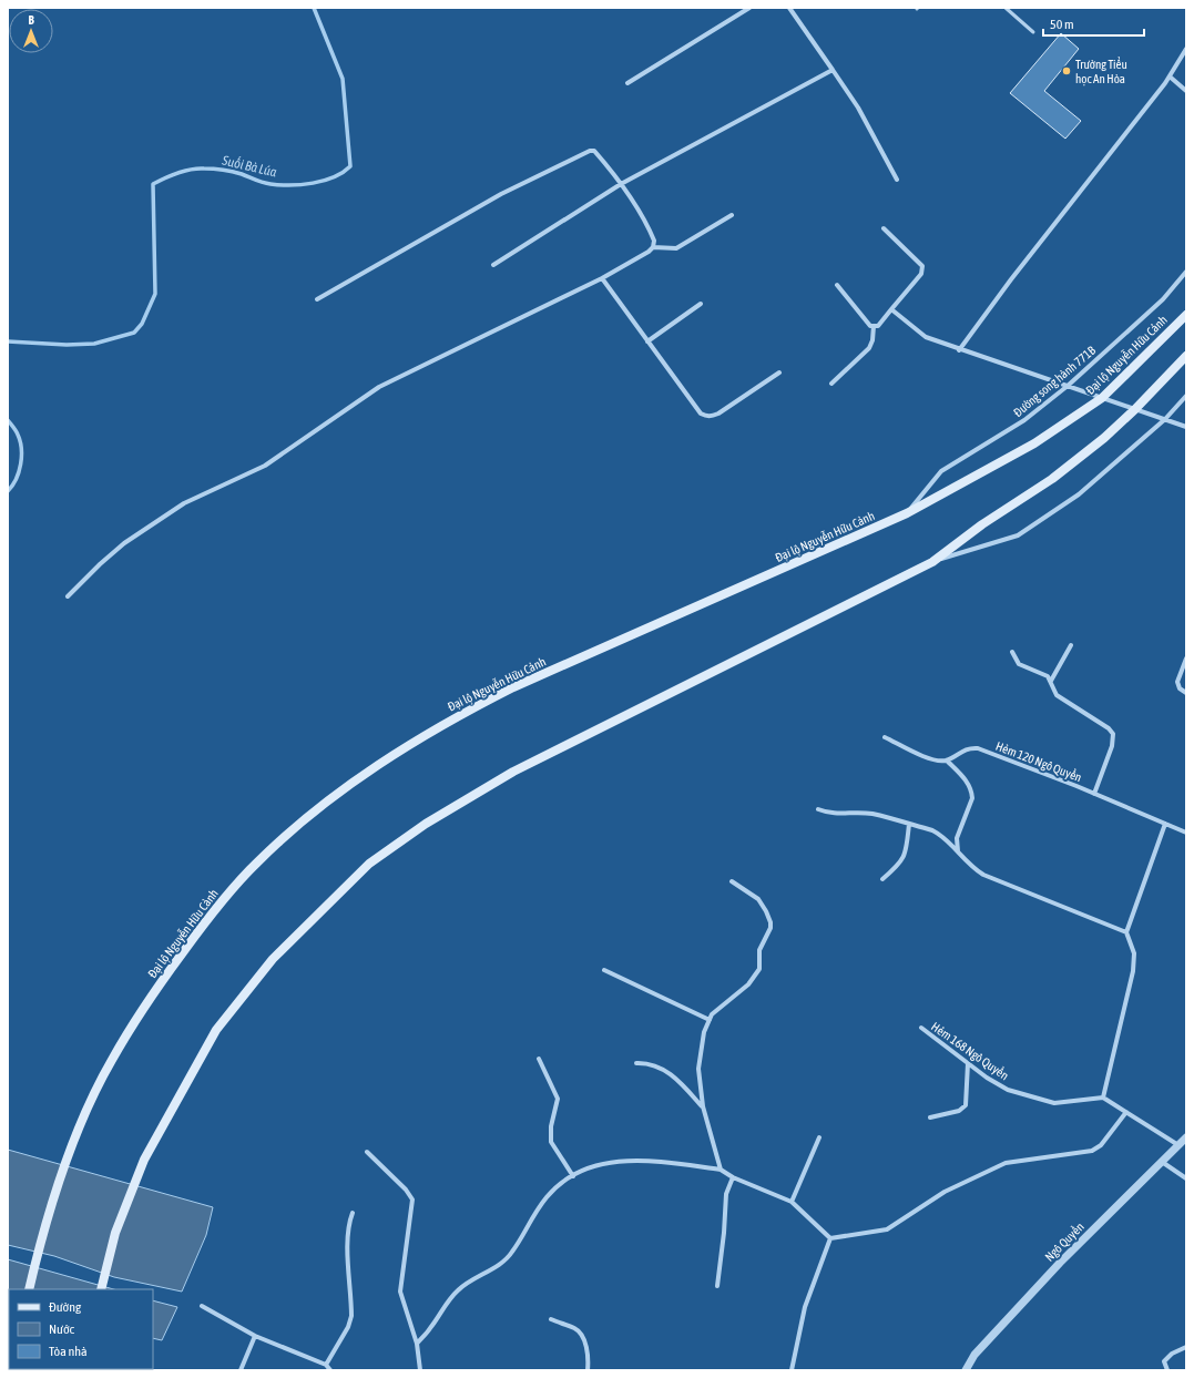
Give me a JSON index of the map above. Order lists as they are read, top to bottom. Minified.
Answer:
{"streets":{"main road":["Đại lộ Nguyễn Hữu Cảnh"],"street":["Đường song hành 771B","Hẻm 120 Ngô Quyền","Hẻm 168 Ngô Quyền","Ngô Quyền"]},"crossings":[["Đại lộ Nguyễn Hữu Cảnh","Đường song hành 771B"]],"water":["Suối Bà Lúa"],"places":["Trường Tiểu học An Hòa"],"legend":["Đường","Nước","Tòa nhà"],"scale_bar":"50 m","north":"top"}
